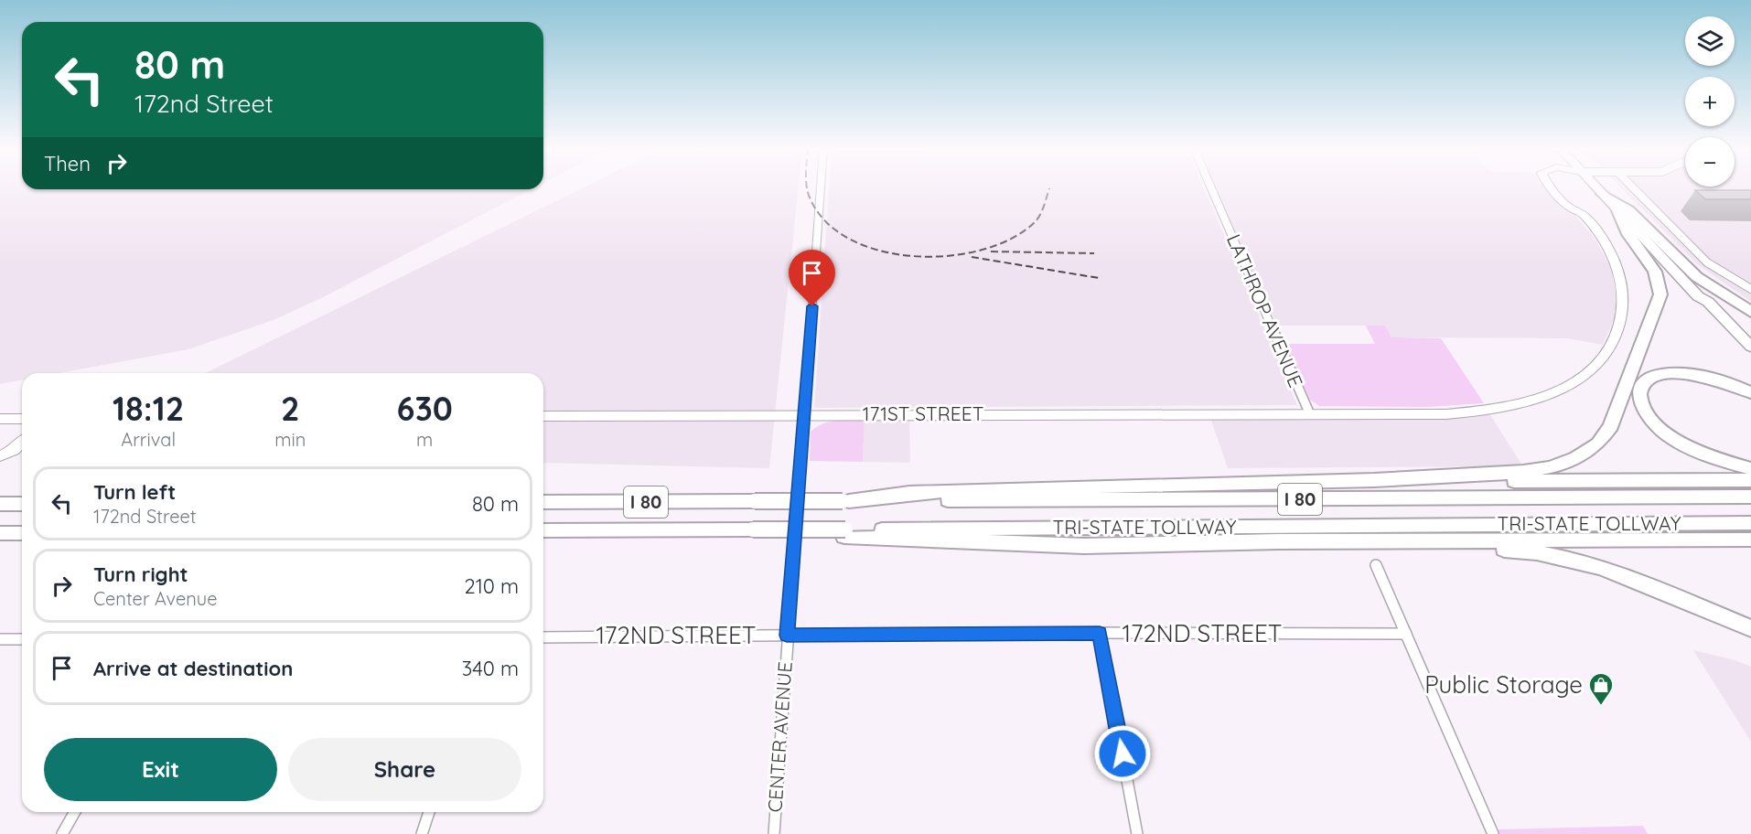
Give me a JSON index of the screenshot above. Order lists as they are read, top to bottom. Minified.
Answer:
{"streets":{"highway":["I 80","TRI-STATE TOLLWAY"],"street":["LATHROP AVENUE","171ST STREET","172ND STREET","CENTER AVENUE"]},"crossings":[["LATHROP AVENUE","171ST STREET"],["171ST STREET","CENTER AVENUE"],["I 80","TRI-STATE TOLLWAY"],["172ND STREET","CENTER AVENUE"]],"places":{"shop":["Public Storage"]},"page":{"map_buttons":["+","−"],"turn":["80 m","172nd Street"],"then":"Then","eta":["18:12","Arrival","2","min","630","m"],"list":[{"name":"Turn left","note":"172nd Street","value":"80 m"},{"name":"Turn right","note":"Center Avenue","value":"210 m"},{"name":"Arrive at destination","value":"340 m"}],"buttons":["Exit","Share"]}}
